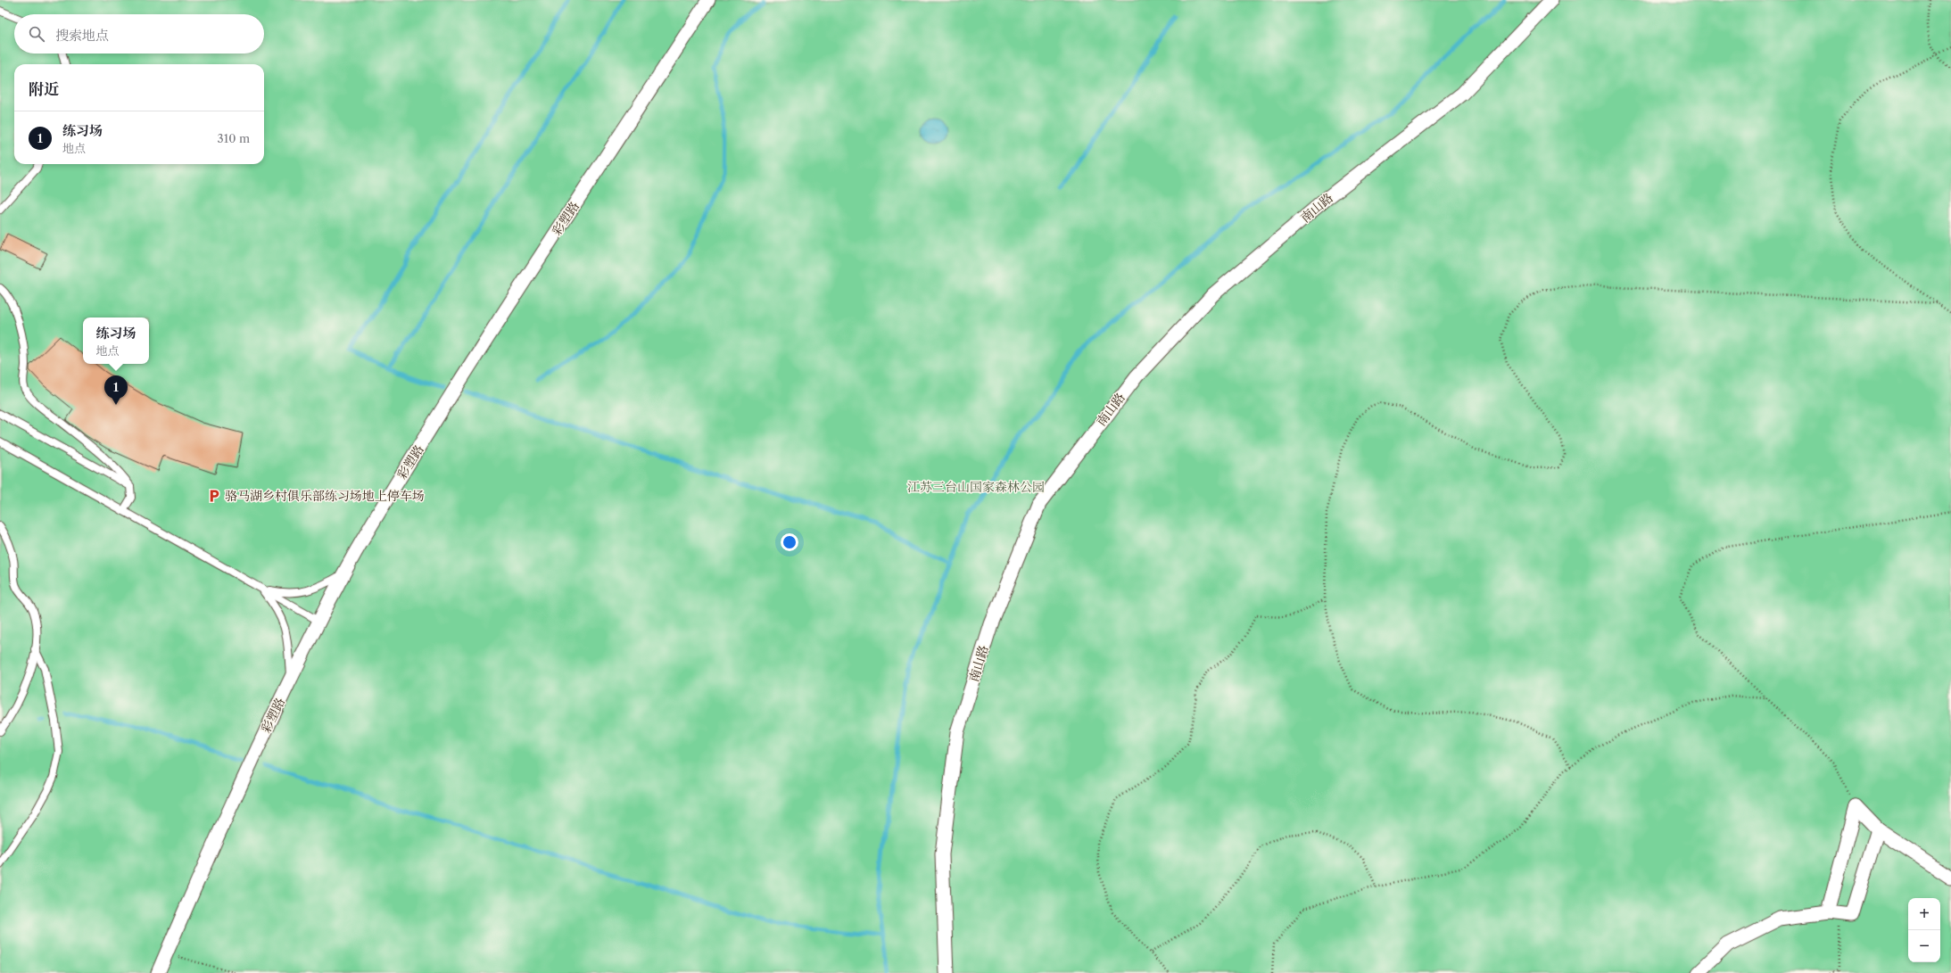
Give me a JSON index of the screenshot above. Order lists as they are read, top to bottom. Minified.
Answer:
{"streets":{"street":["南山路","彩塑路"]},"parks":["江苏三台山国家森林公园"],"places":{"parking":["骆马湖乡村俱乐部练习场地上停车场"]},"page":{"search":"搜索地点","heading":"附近","list":[{"mark":"1","name":"练习场","note":"地点","value":"310 m"}],"popup":["练习场","地点"],"pins":"1","map_buttons":["+","−"]}}
